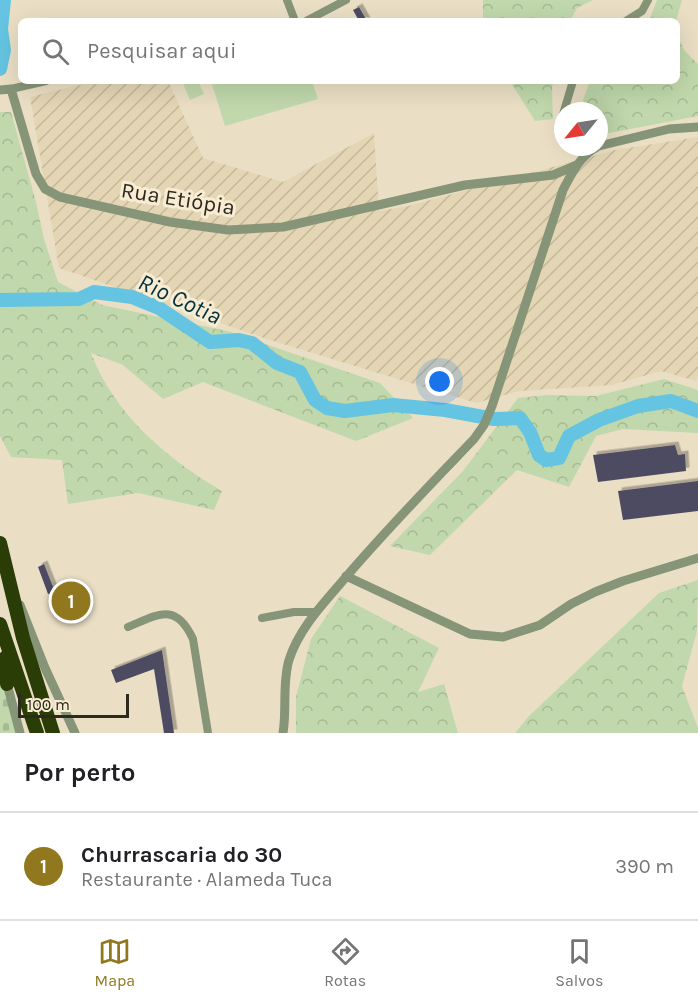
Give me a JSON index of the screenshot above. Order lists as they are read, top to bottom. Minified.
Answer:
{"streets":{"street":["Rua Etiópia"]},"water":["Rio Cotia"],"scale_bar":"100 m","north":"bottom left","page":{"search":"Pesquisar aqui","pins":"1","scale":"100 m","heading":"Por perto","list":[{"mark":"1","name":"Churrascaria do 30","note":"Restaurante · Alameda Tuca","value":"390 m"}],"nav":["Mapa","Rotas","Salvos"]}}
